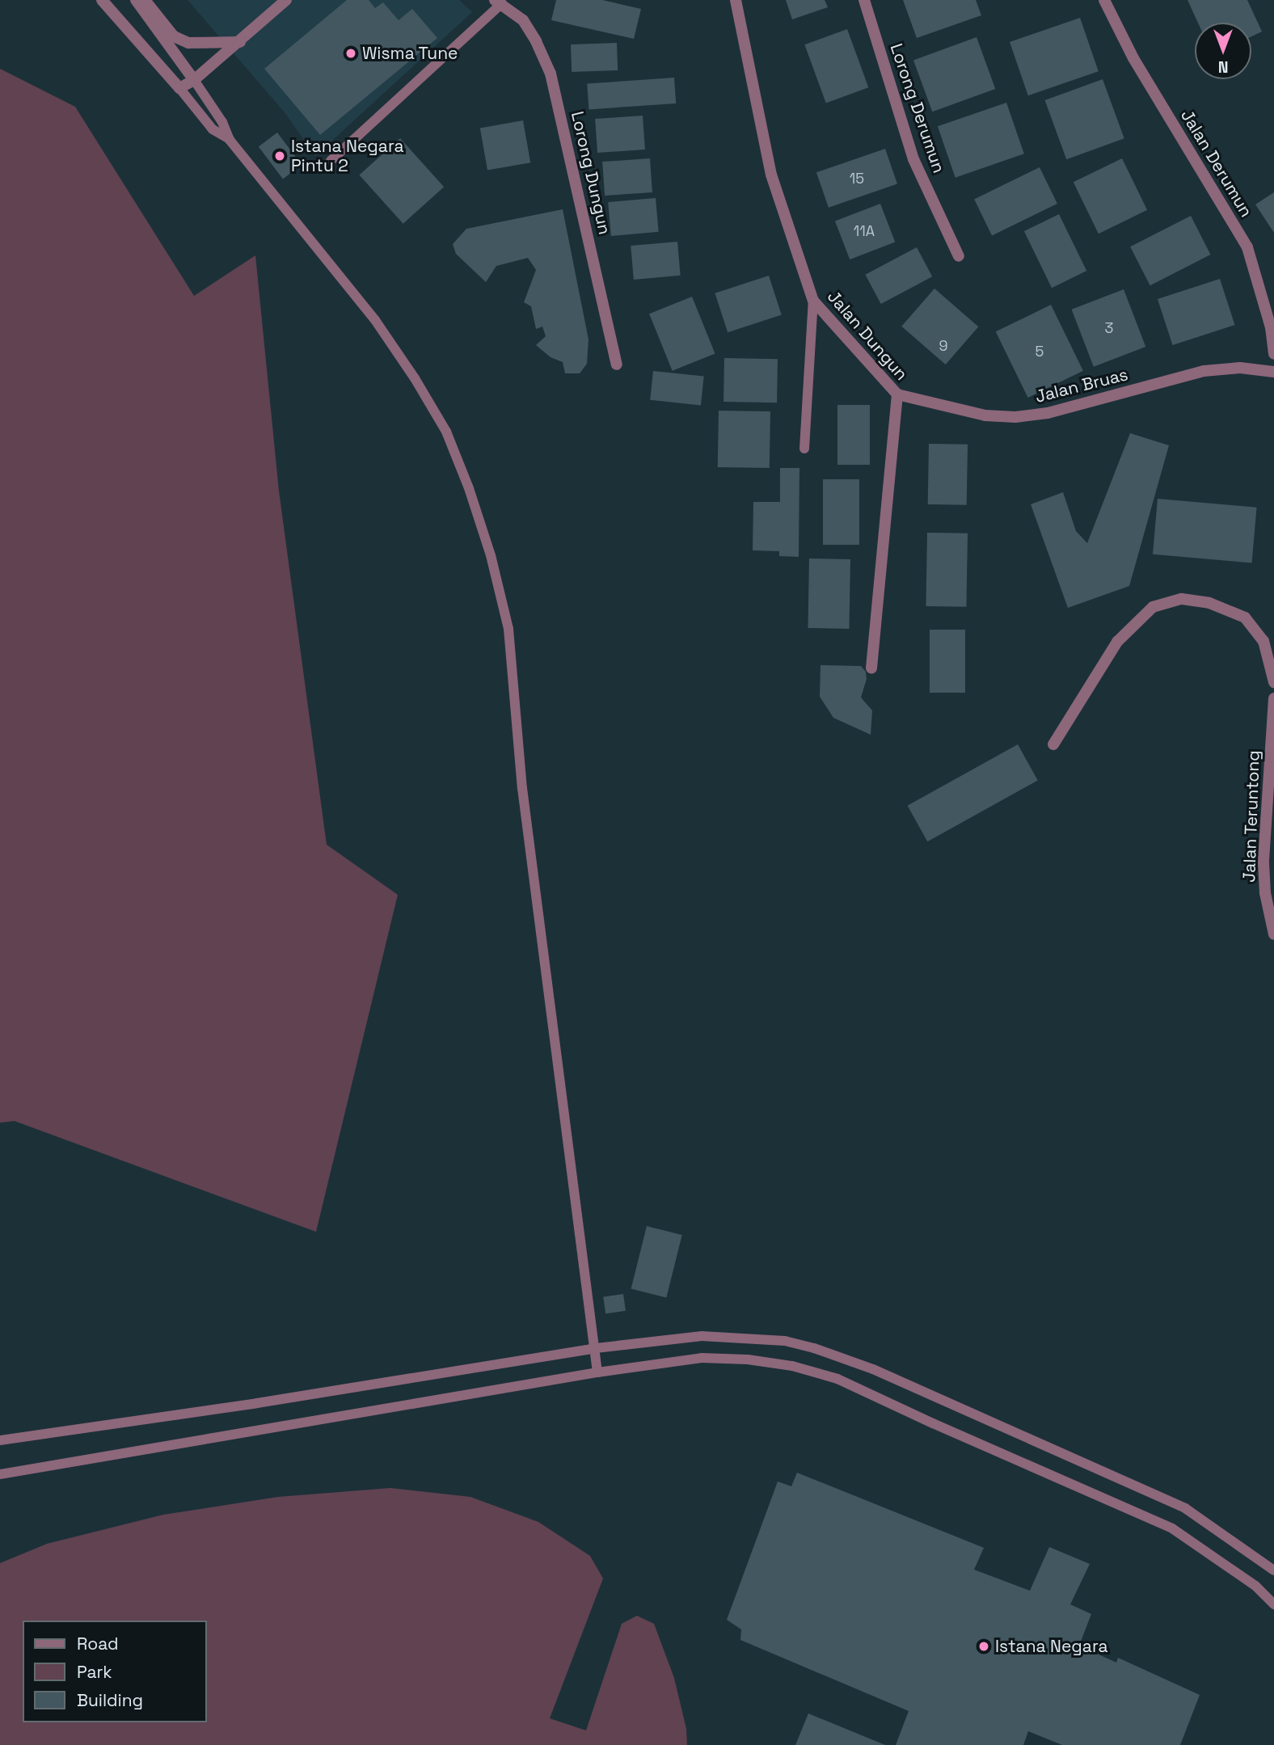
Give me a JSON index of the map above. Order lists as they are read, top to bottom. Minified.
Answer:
{"streets":{"street":["Lorong Derumun","Jalan Derumun","Lorong Dungun","Jalan Dungun","Jalan Bruas","Jalan Teruntong"]},"crossings":[["Jalan Dungun","Jalan Bruas"]],"places":["Wisma Tune","Istana Negara Pintu 2","Istana Negara"],"house_numbers":["15","11A","3","9","5"],"legend":["Road","Park","Building"],"north":"bottom"}
